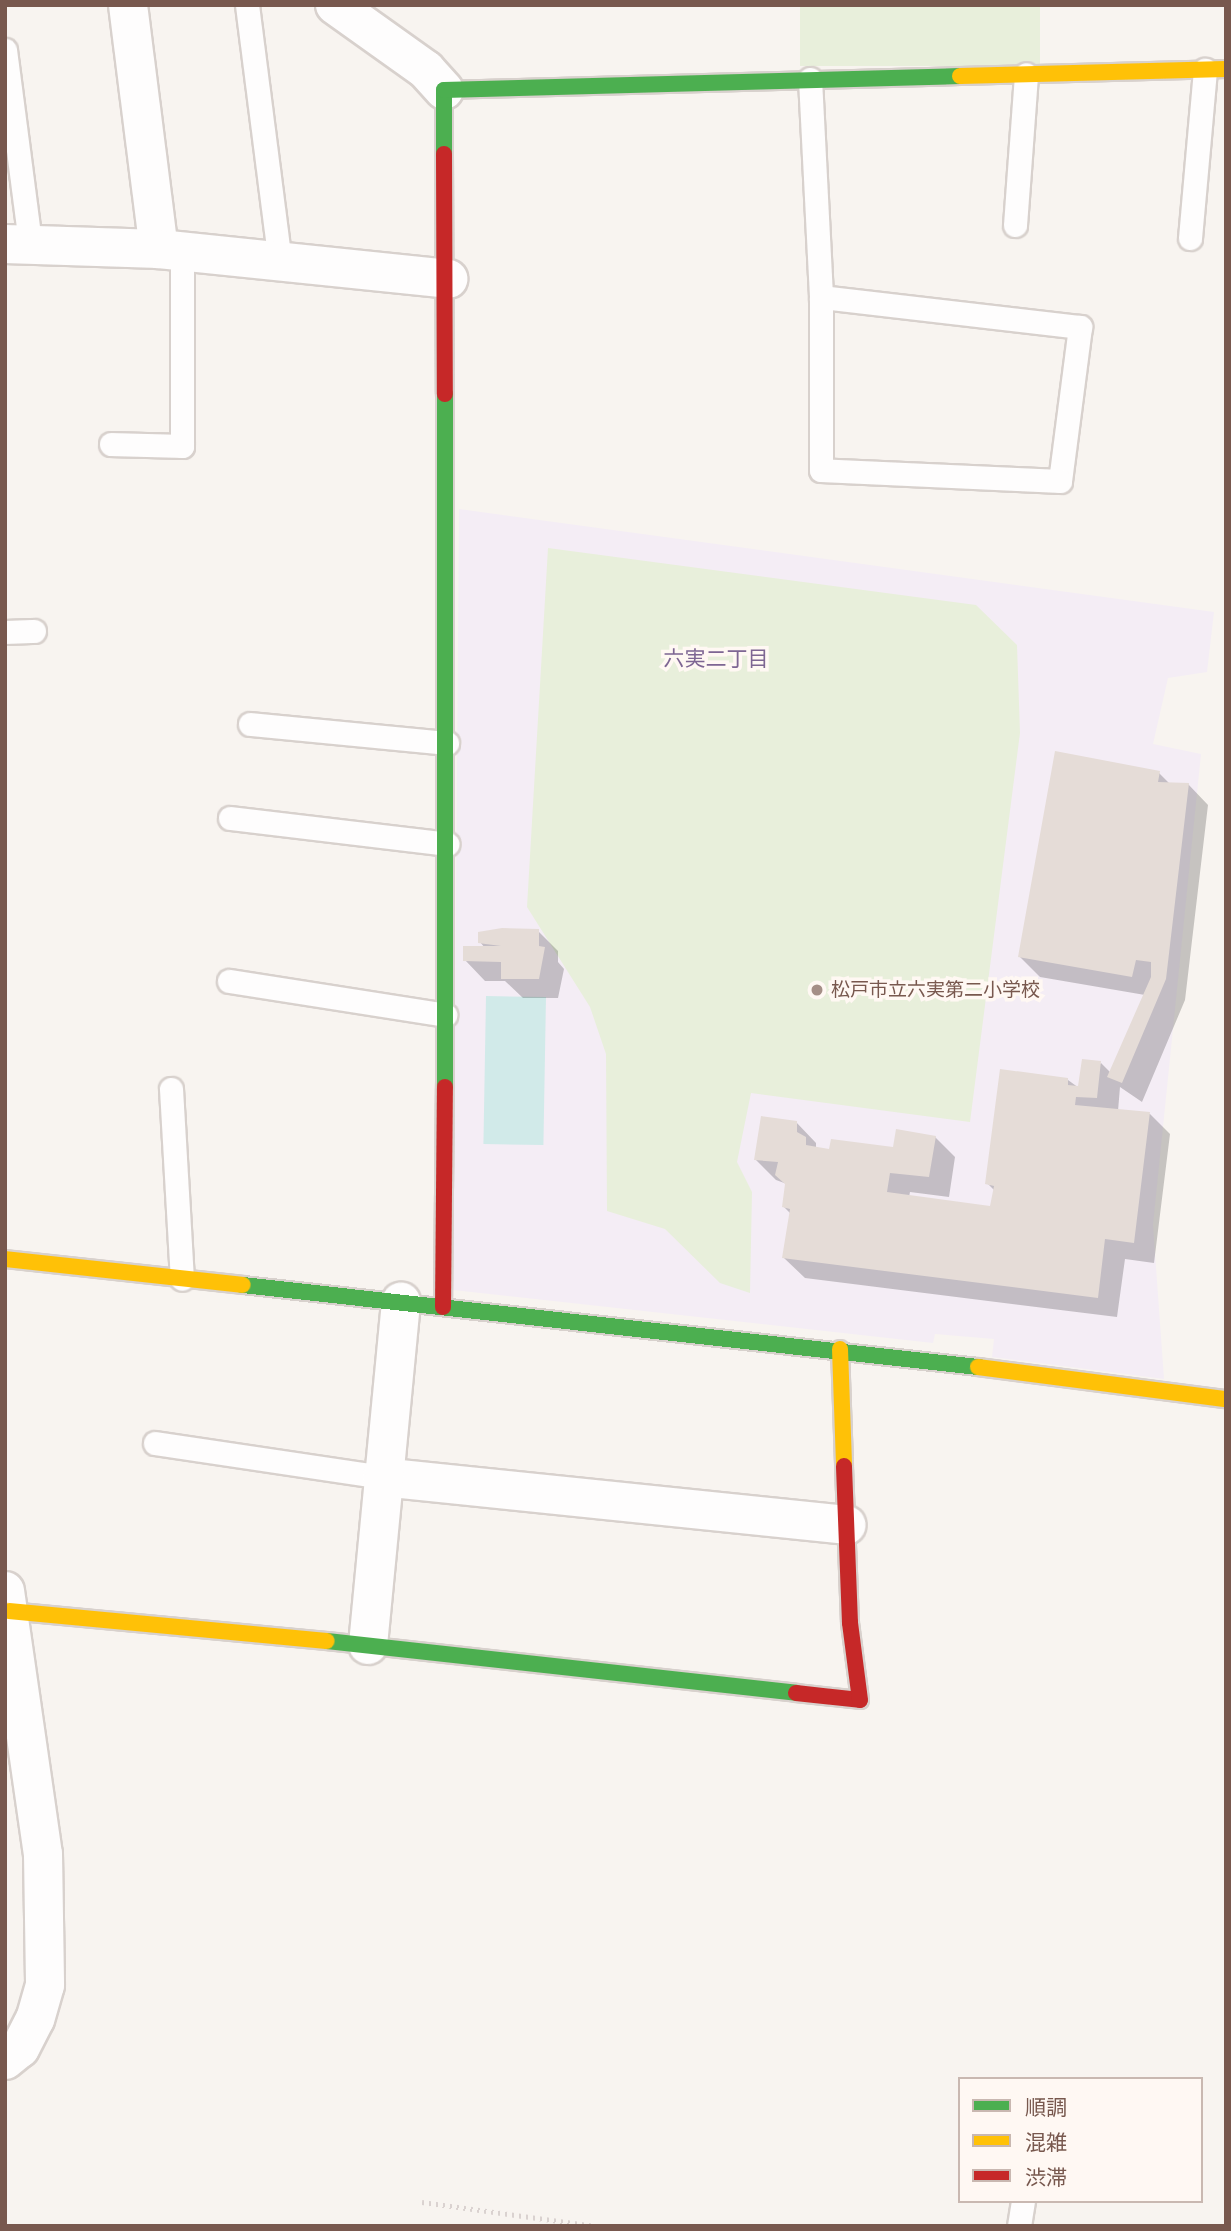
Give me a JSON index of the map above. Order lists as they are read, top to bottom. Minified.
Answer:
{"districts":["六実二丁目"],"places":["松戸市立六実第二小学校"],"legend":["順調","混雑","渋滞"]}
